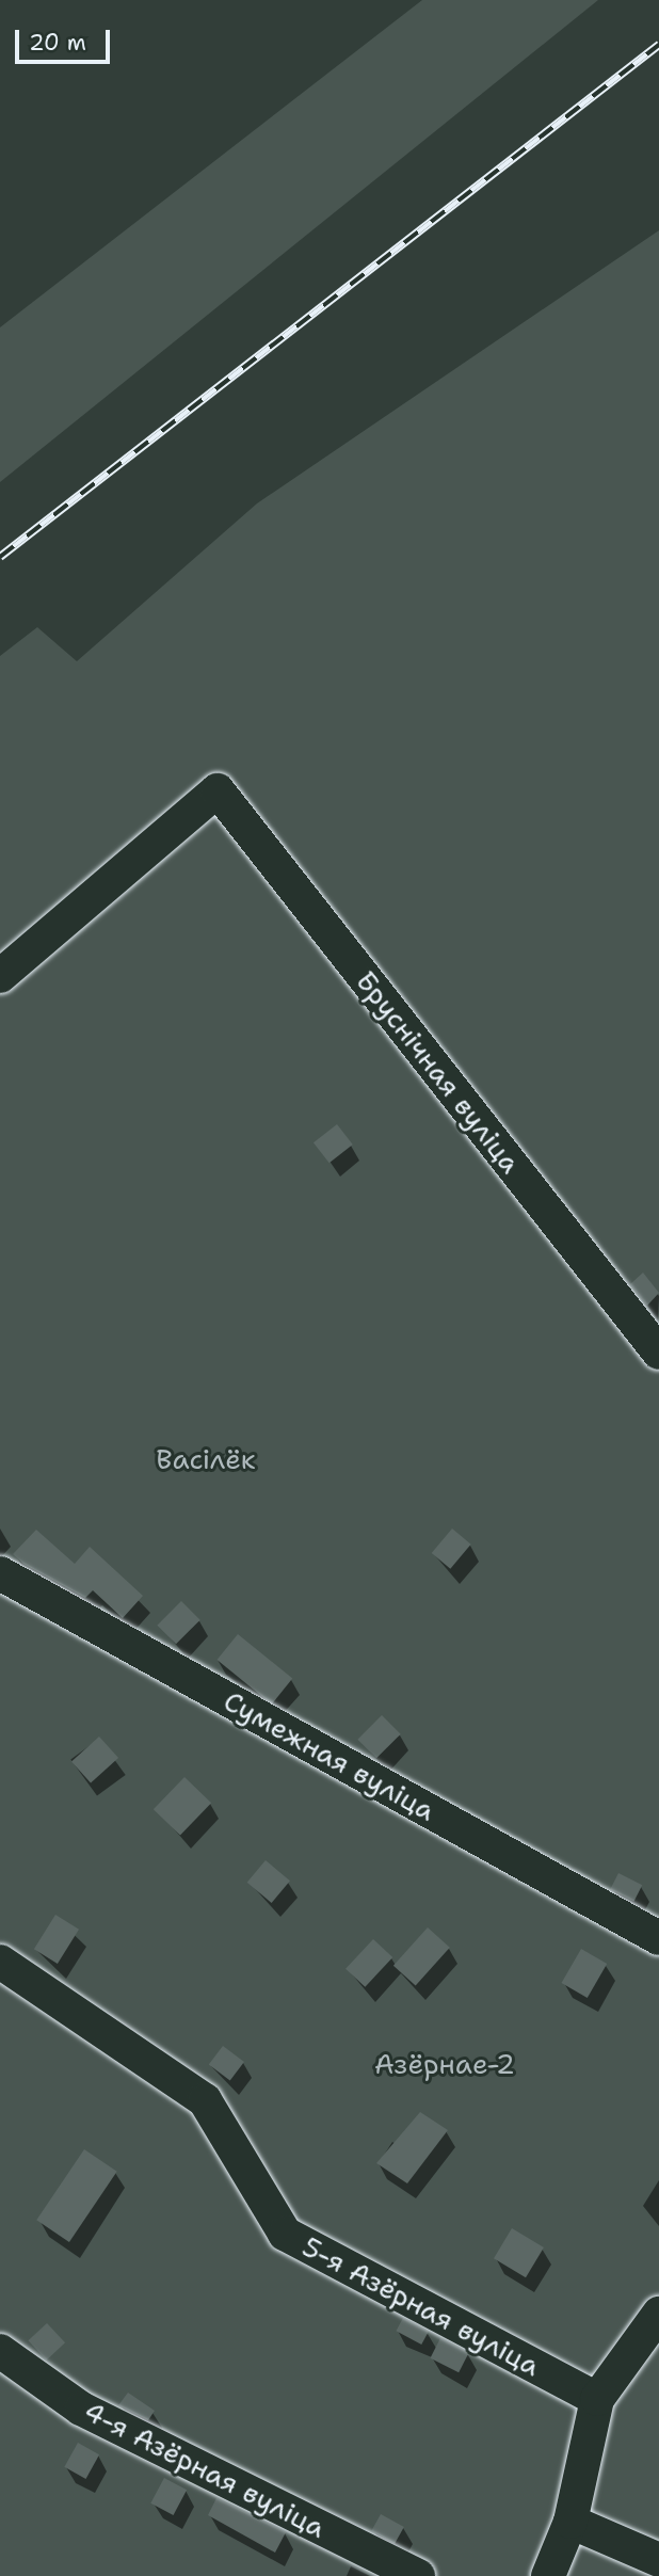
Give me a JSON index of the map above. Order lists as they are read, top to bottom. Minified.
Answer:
{"streets":{"street":["Бруснічная вуліца","Сумежная вуліца","5-я Азёрная вуліца","4-я Азёрная вуліца"]},"parks":["Васілёк","Азёрнае-2"],"scale_bar":"20 m"}
